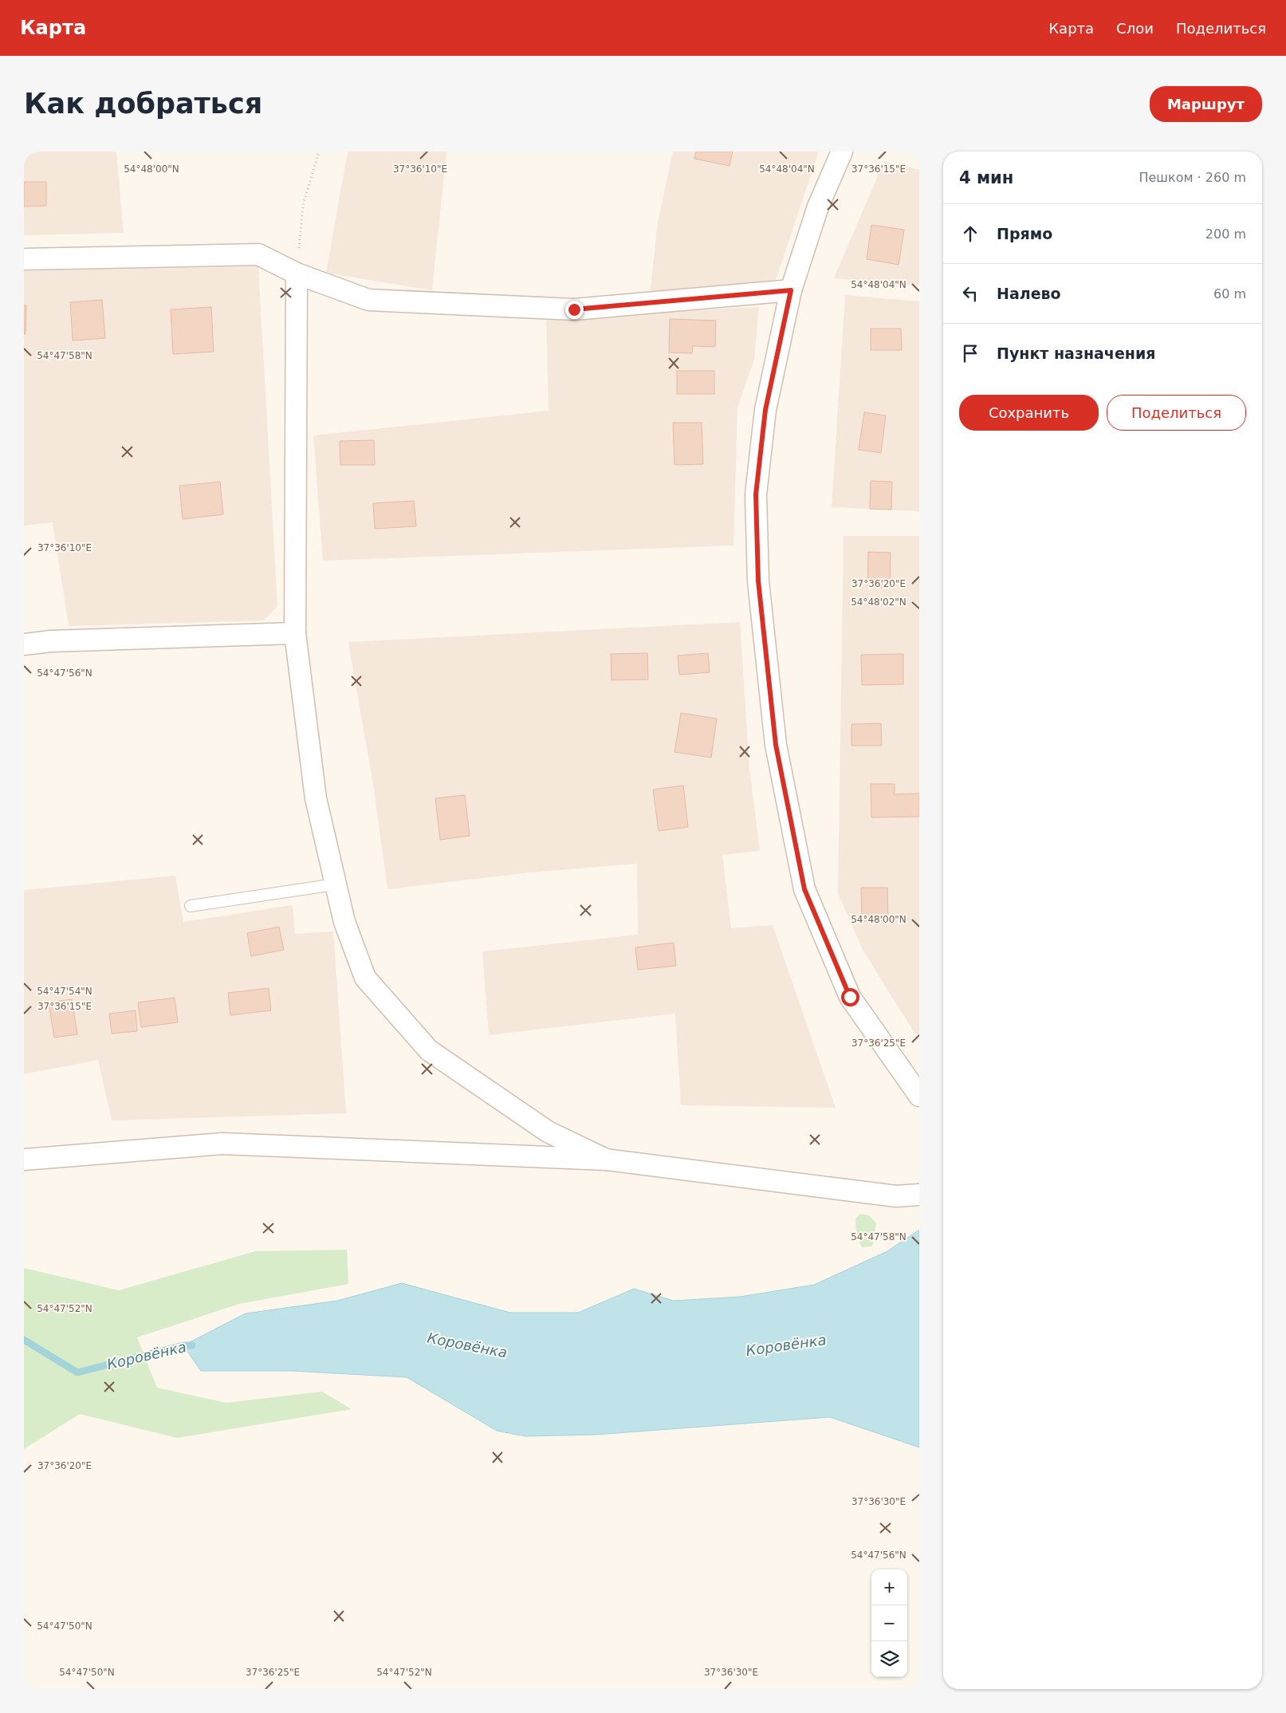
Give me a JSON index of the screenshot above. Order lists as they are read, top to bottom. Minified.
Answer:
{"water":["Коровёнка"],"page":{"header":"Карта","nav":["Карта","Слои","Поделиться"],"buttons":["Маршрут",["Сохранить","Поделиться"]],"title":"Как добраться","heading":["4 мин","Пешком · 260 m"],"list":[["Прямо","200 m"],["Налево","60 m"],"Пункт назначения"],"map_buttons":["+","−"]},"coordinates":["54°48'00\"N","37°36'10\"E","54°48'04\"N","37°36'15\"E","54°47'58\"N","37°36'20\"E","54°48'02\"N","54°47'56\"N","54°47'54\"N","37°36'25\"E","54°47'52\"N","37°36'30\"E","54°47'50\"N"]}
